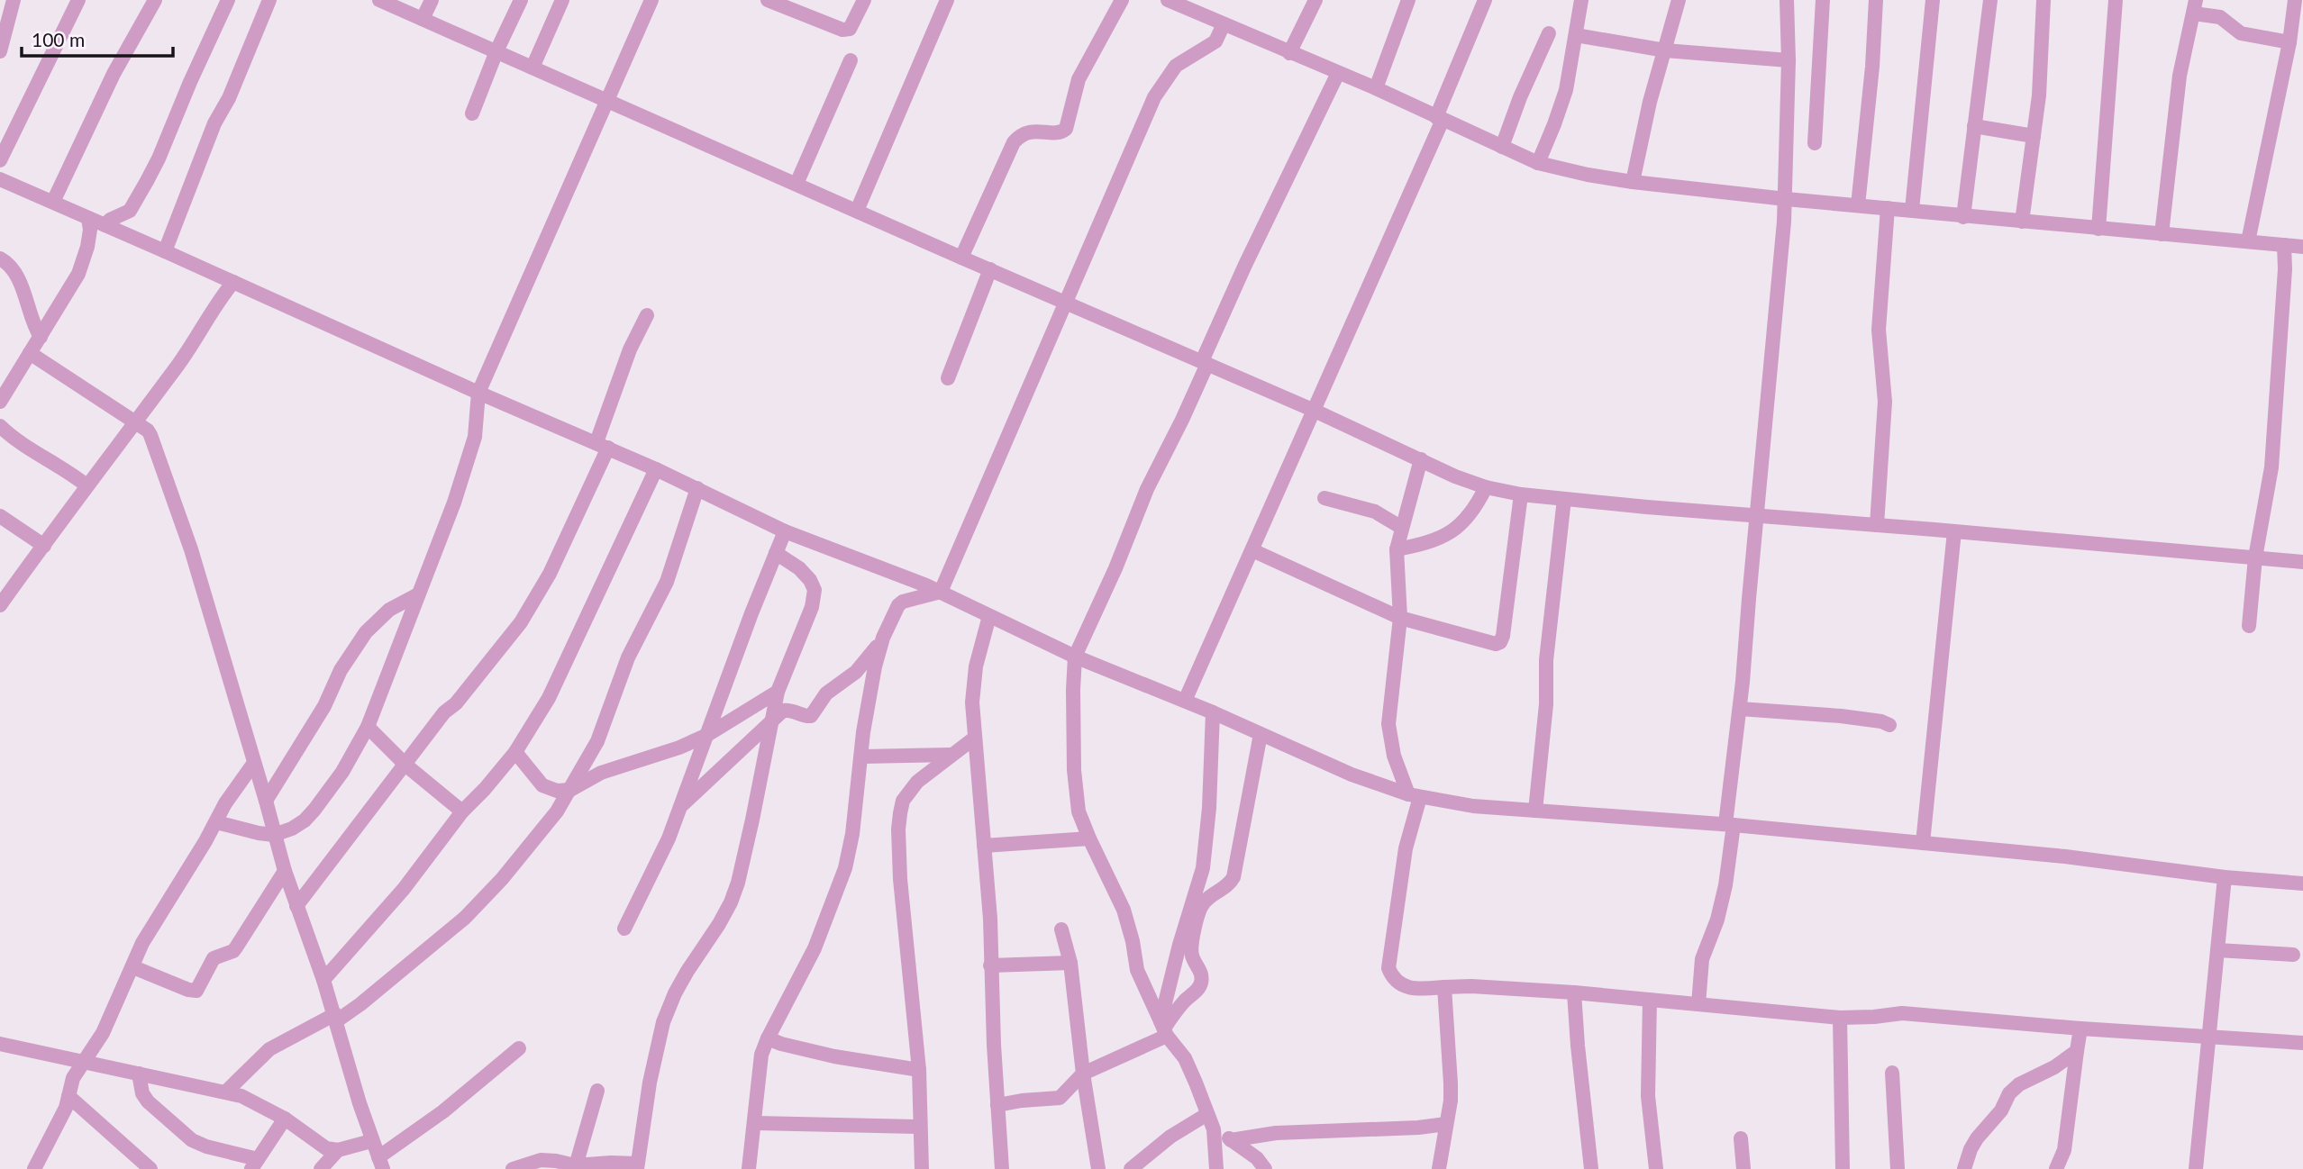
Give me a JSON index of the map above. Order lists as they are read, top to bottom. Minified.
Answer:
{"scale_bar":"100 m"}
